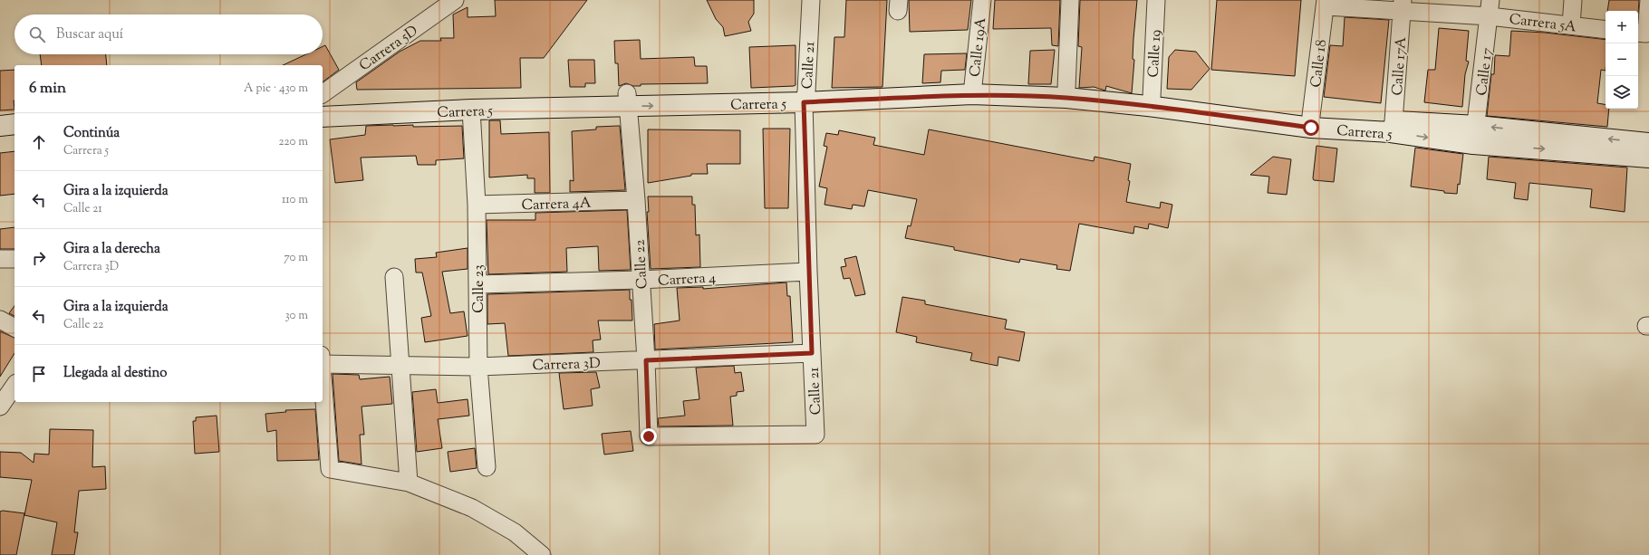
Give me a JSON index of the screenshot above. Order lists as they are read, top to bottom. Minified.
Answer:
{"streets":{"street":["Carrera 5A","Carrera 5D","Calle 19A","Calle 19","Calle 18","Calle 21","Calle 17A","Calle 17","Carrera 5","Carrera 4A","Calle 22","Carrera 4","Calle 23","Carrera 3D"]},"crossings":[["Carrera 5A","Calle 18"],["Carrera 5A","Calle 17A"],["Carrera 5A","Calle 17"],["Calle 19A","Carrera 5"],["Calle 19","Carrera 5"],["Calle 18","Carrera 5"],["Calle 21","Carrera 5"],["Calle 21","Calle 22"],["Calle 21","Carrera 4"],["Calle 21","Carrera 3D"],["Calle 17A","Carrera 5"],["Calle 17","Carrera 5"],["Carrera 5","Calle 22"],["Carrera 5","Calle 23"],["Carrera 4A","Calle 22"],["Carrera 4A","Calle 23"],["Calle 22","Carrera 4"],["Calle 22","Carrera 3D"],["Carrera 4","Calle 23"],["Calle 23","Carrera 3D"]],"page":{"map_buttons":["+","−"],"search":"Buscar aquí","heading":["6 min","A pie · 430 m"],"list":[["Continúa","Carrera 5","220 m"],["Gira a la izquierda","Calle 21","110 m"],["Gira a la derecha","Carrera 3D","70 m"],["Gira a la izquierda","Calle 22","30 m"],"Llegada al destino"]}}
